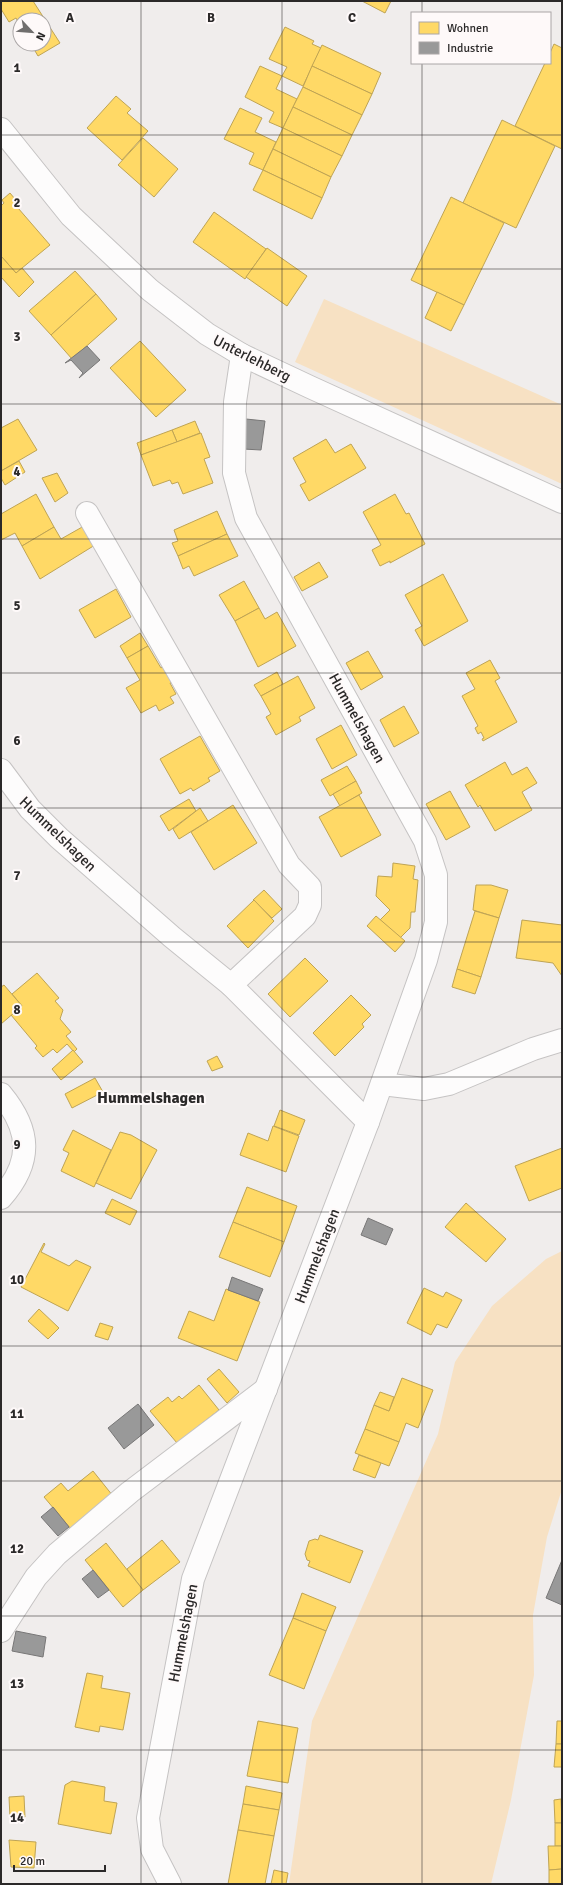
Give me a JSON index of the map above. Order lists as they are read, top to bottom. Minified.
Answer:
{"streets":{"street":["Unterlehberg","Hummelshagen"]},"crossings":[["Unterlehberg","Hummelshagen"]],"districts":["Hummelshagen"],"legend":["Wohnen","Industrie"],"scale_bar":"20 m","north":"bottom right","grid":{"columns":["A","B","C"],"rows":["1","2","3","4","5","6","7","8","9","10","11","12","13","14"]}}
